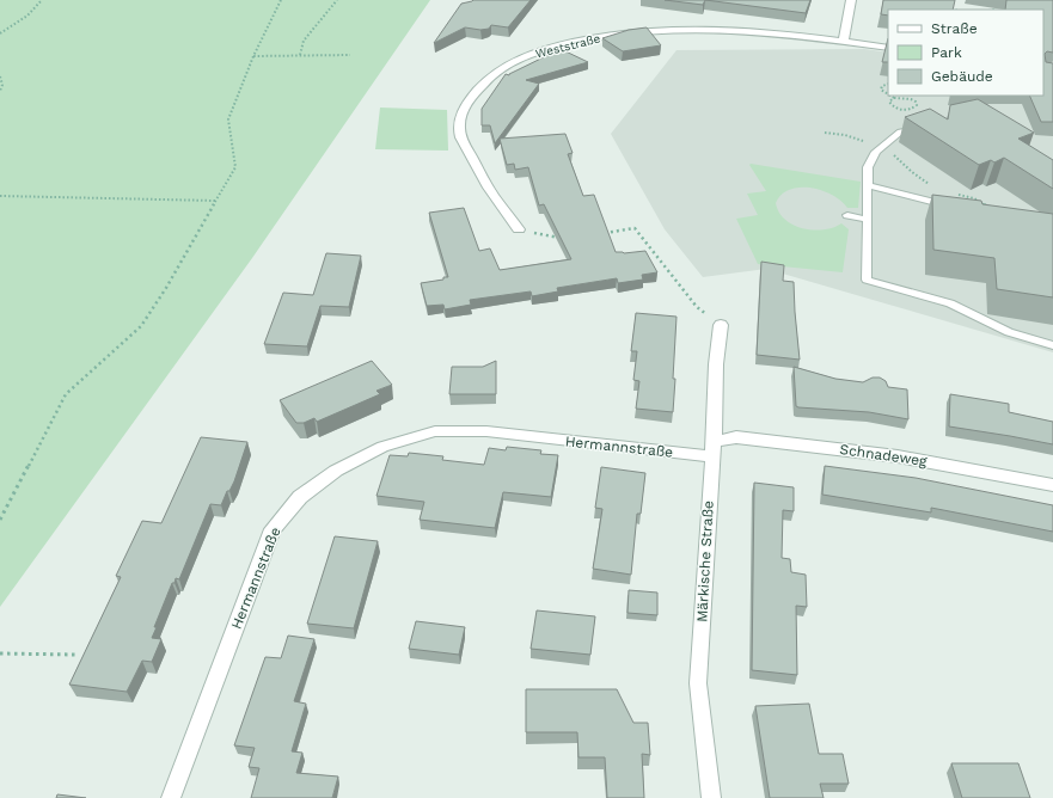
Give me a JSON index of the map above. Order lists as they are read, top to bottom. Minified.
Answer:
{"streets":{"street":["Weststraße","Hermannstraße","Schnadeweg","Märkische Straße"]},"crossings":[["Hermannstraße","Schnadeweg"],["Hermannstraße","Märkische Straße"],["Schnadeweg","Märkische Straße"]],"legend":["Straße","Park","Gebäude"]}
